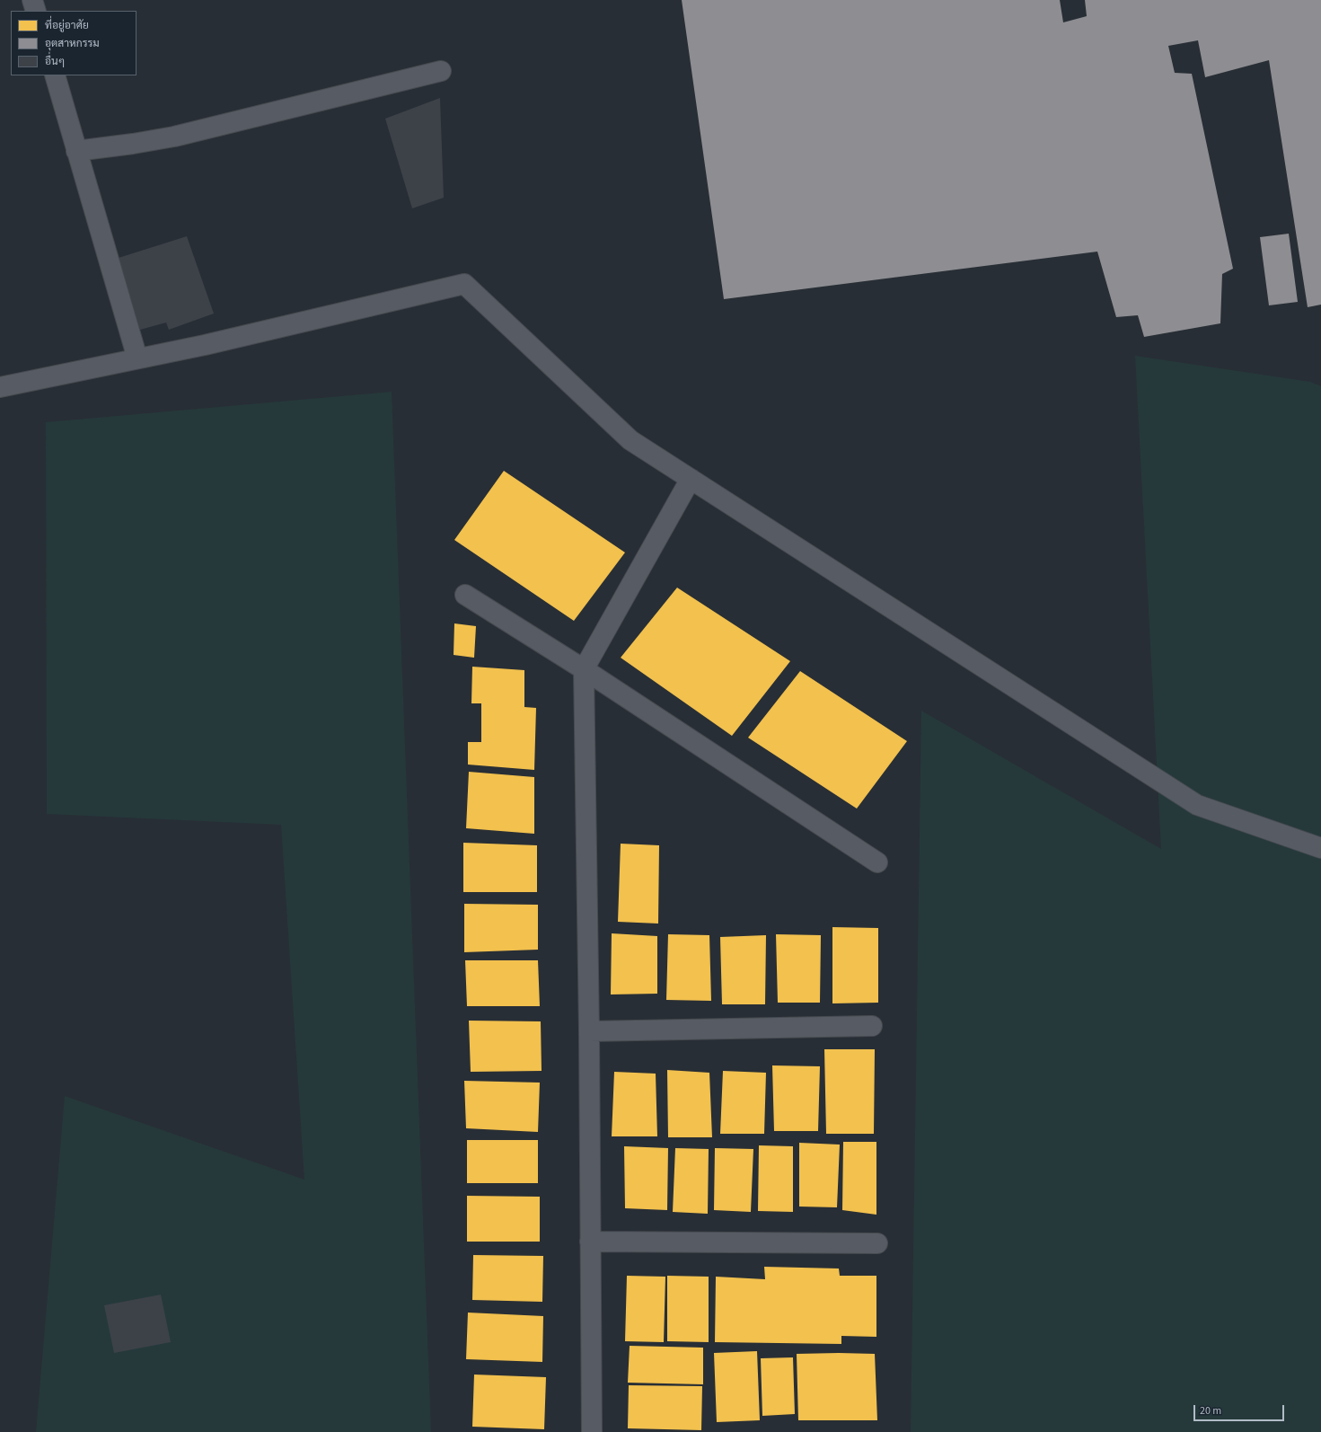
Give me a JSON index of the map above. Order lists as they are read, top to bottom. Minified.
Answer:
{"legend":["ที่อยู่อาศัย","อุตสาหกรรม","อื่นๆ"],"scale_bar":"20 m"}
